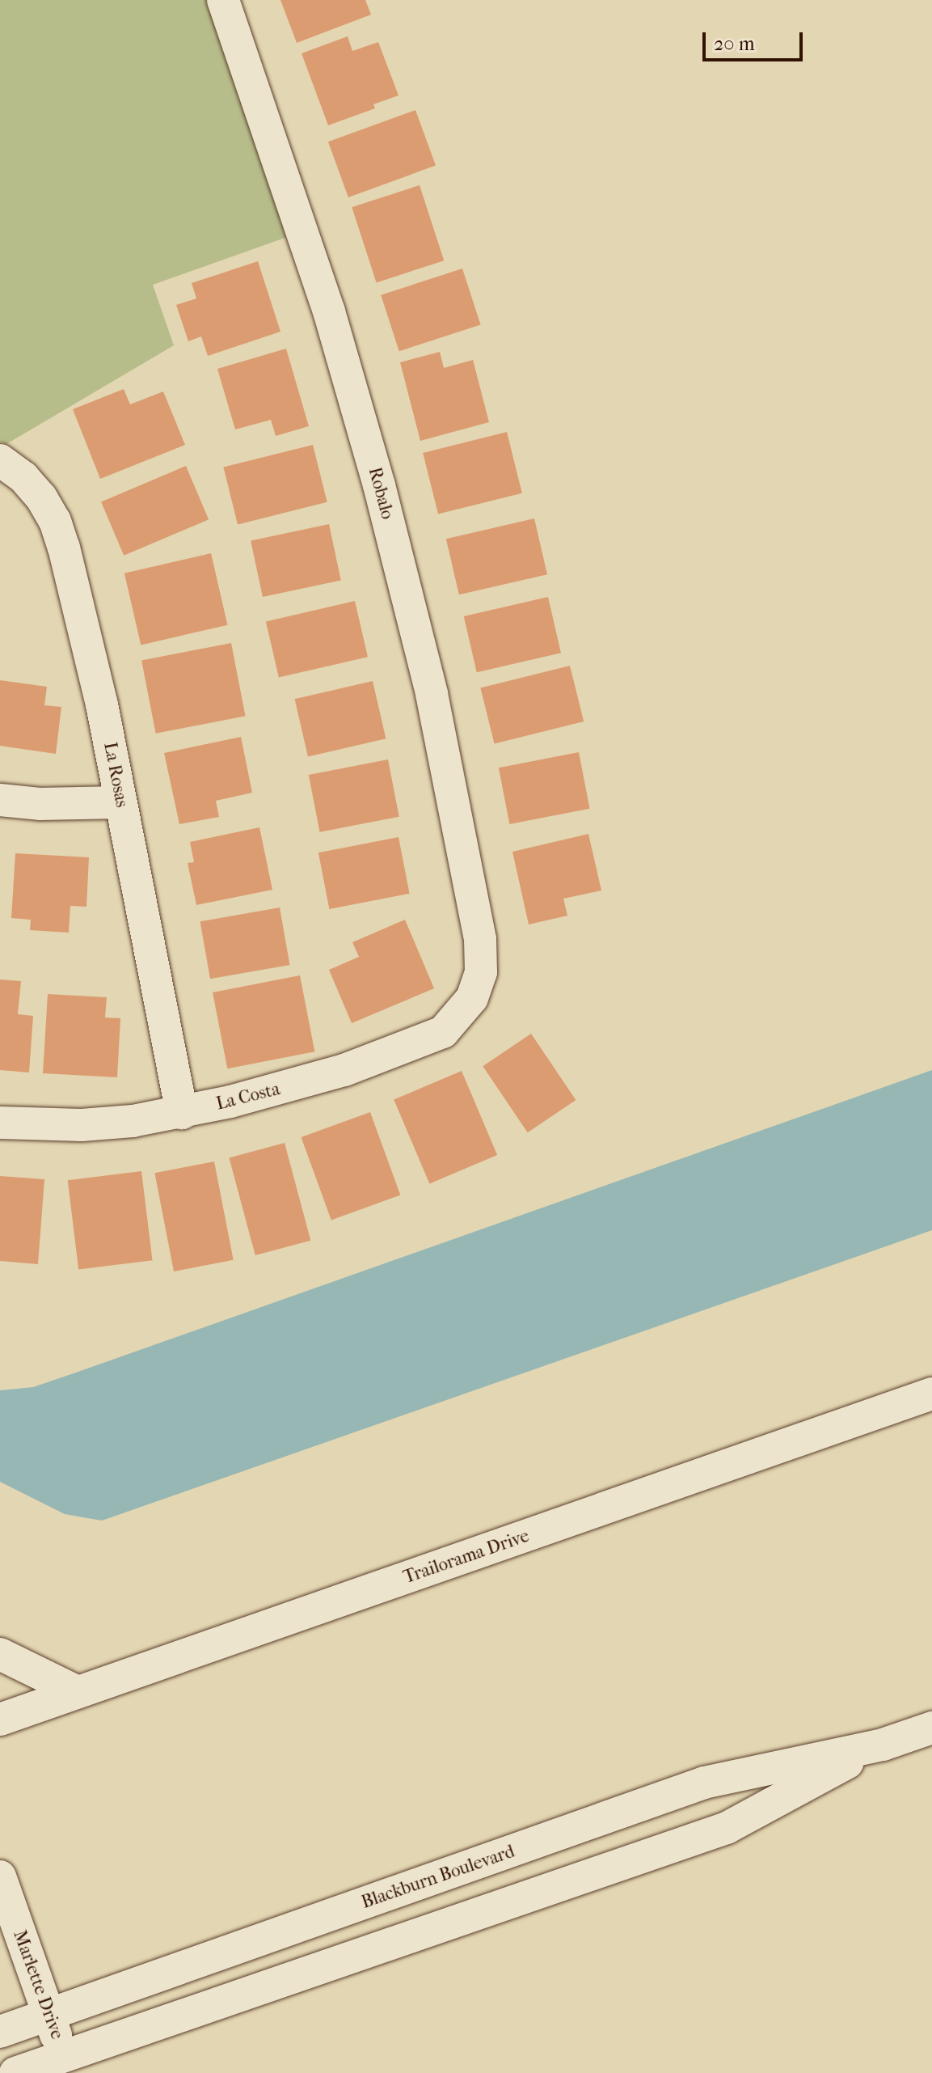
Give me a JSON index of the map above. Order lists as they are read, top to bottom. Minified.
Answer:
{"streets":{"street":["Robalo","La Rosas","La Costa","Trailorama Drive","Blackburn Boulevard","Marlette Drive"]},"crossings":[["Robalo","La Costa"],["La Rosas","La Costa"],["Blackburn Boulevard","Marlette Drive"]],"scale_bar":"20 m"}
